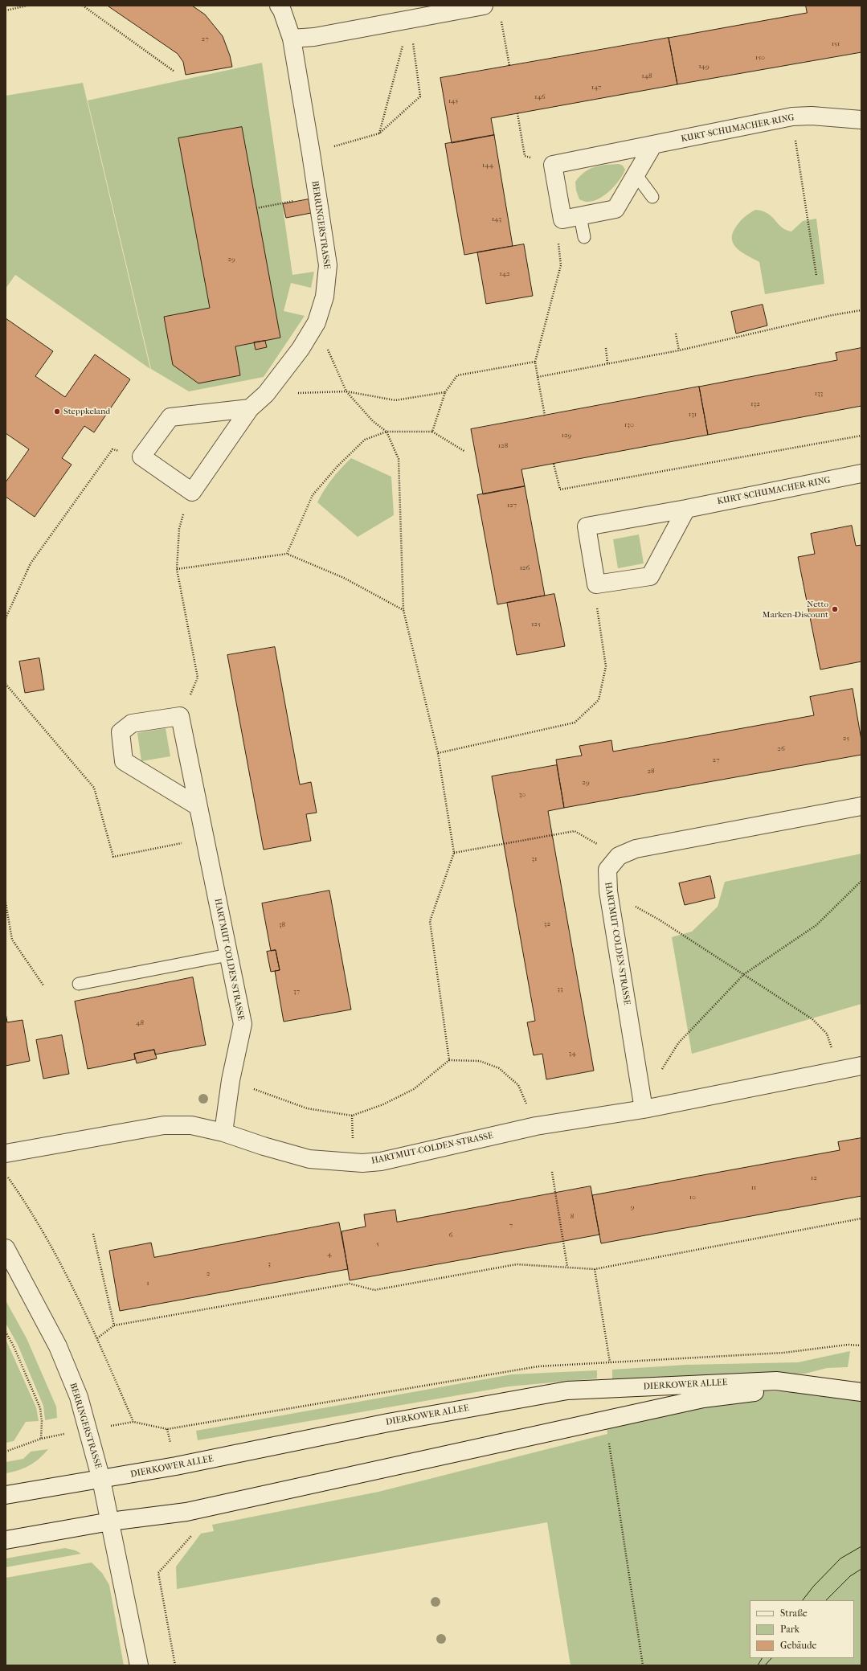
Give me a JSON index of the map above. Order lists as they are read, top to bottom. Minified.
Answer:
{"streets":{"street":["KURT-SCHUMACHER-RING","BERRINGERSTRASSE","HARTMUT-COLDEN-STRASSE","DIERKOWER ALLEE"]},"crossings":[["BERRINGERSTRASSE","DIERKOWER ALLEE"]],"places":["Steppkeland","Netto Marken-Discount"],"house_numbers":["27","151","150","149","148","147","146","145","144","143","29","142","133","132","131","130","129","128","127","126","125","25","26","27","28","29","30","31","32","38","33","37","48","34","12","11","10","9","8","7","6","5","4","3","2","1"],"legend":["Straße","Park","Gebäude"]}
